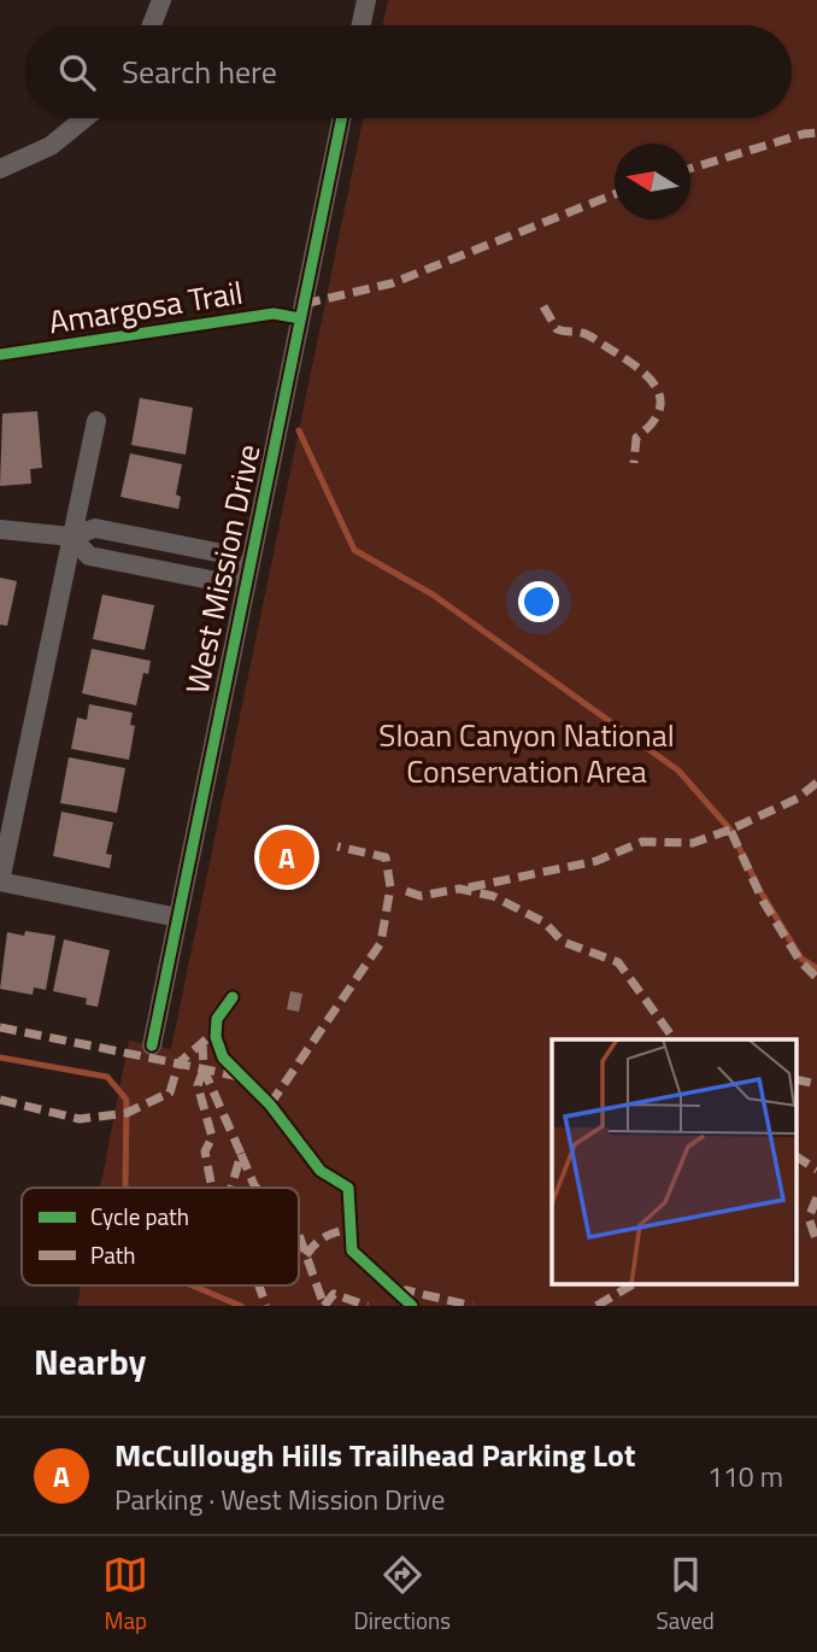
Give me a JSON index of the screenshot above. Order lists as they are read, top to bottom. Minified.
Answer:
{"streets":{"street":["West Mission Drive"],"cycle path":["Amargosa Trail"]},"parks":["Sloan Canyon National Conservation Area"],"legend":["Cycle path","Path"],"north":"left","page":{"search":"Search here","pins":"A","heading":"Nearby","list":[{"mark":"A","name":"McCullough Hills Trailhead Parking Lot","note":"Parking · West Mission Drive","value":"110 m"}],"nav":["Map","Directions","Saved"]}}
